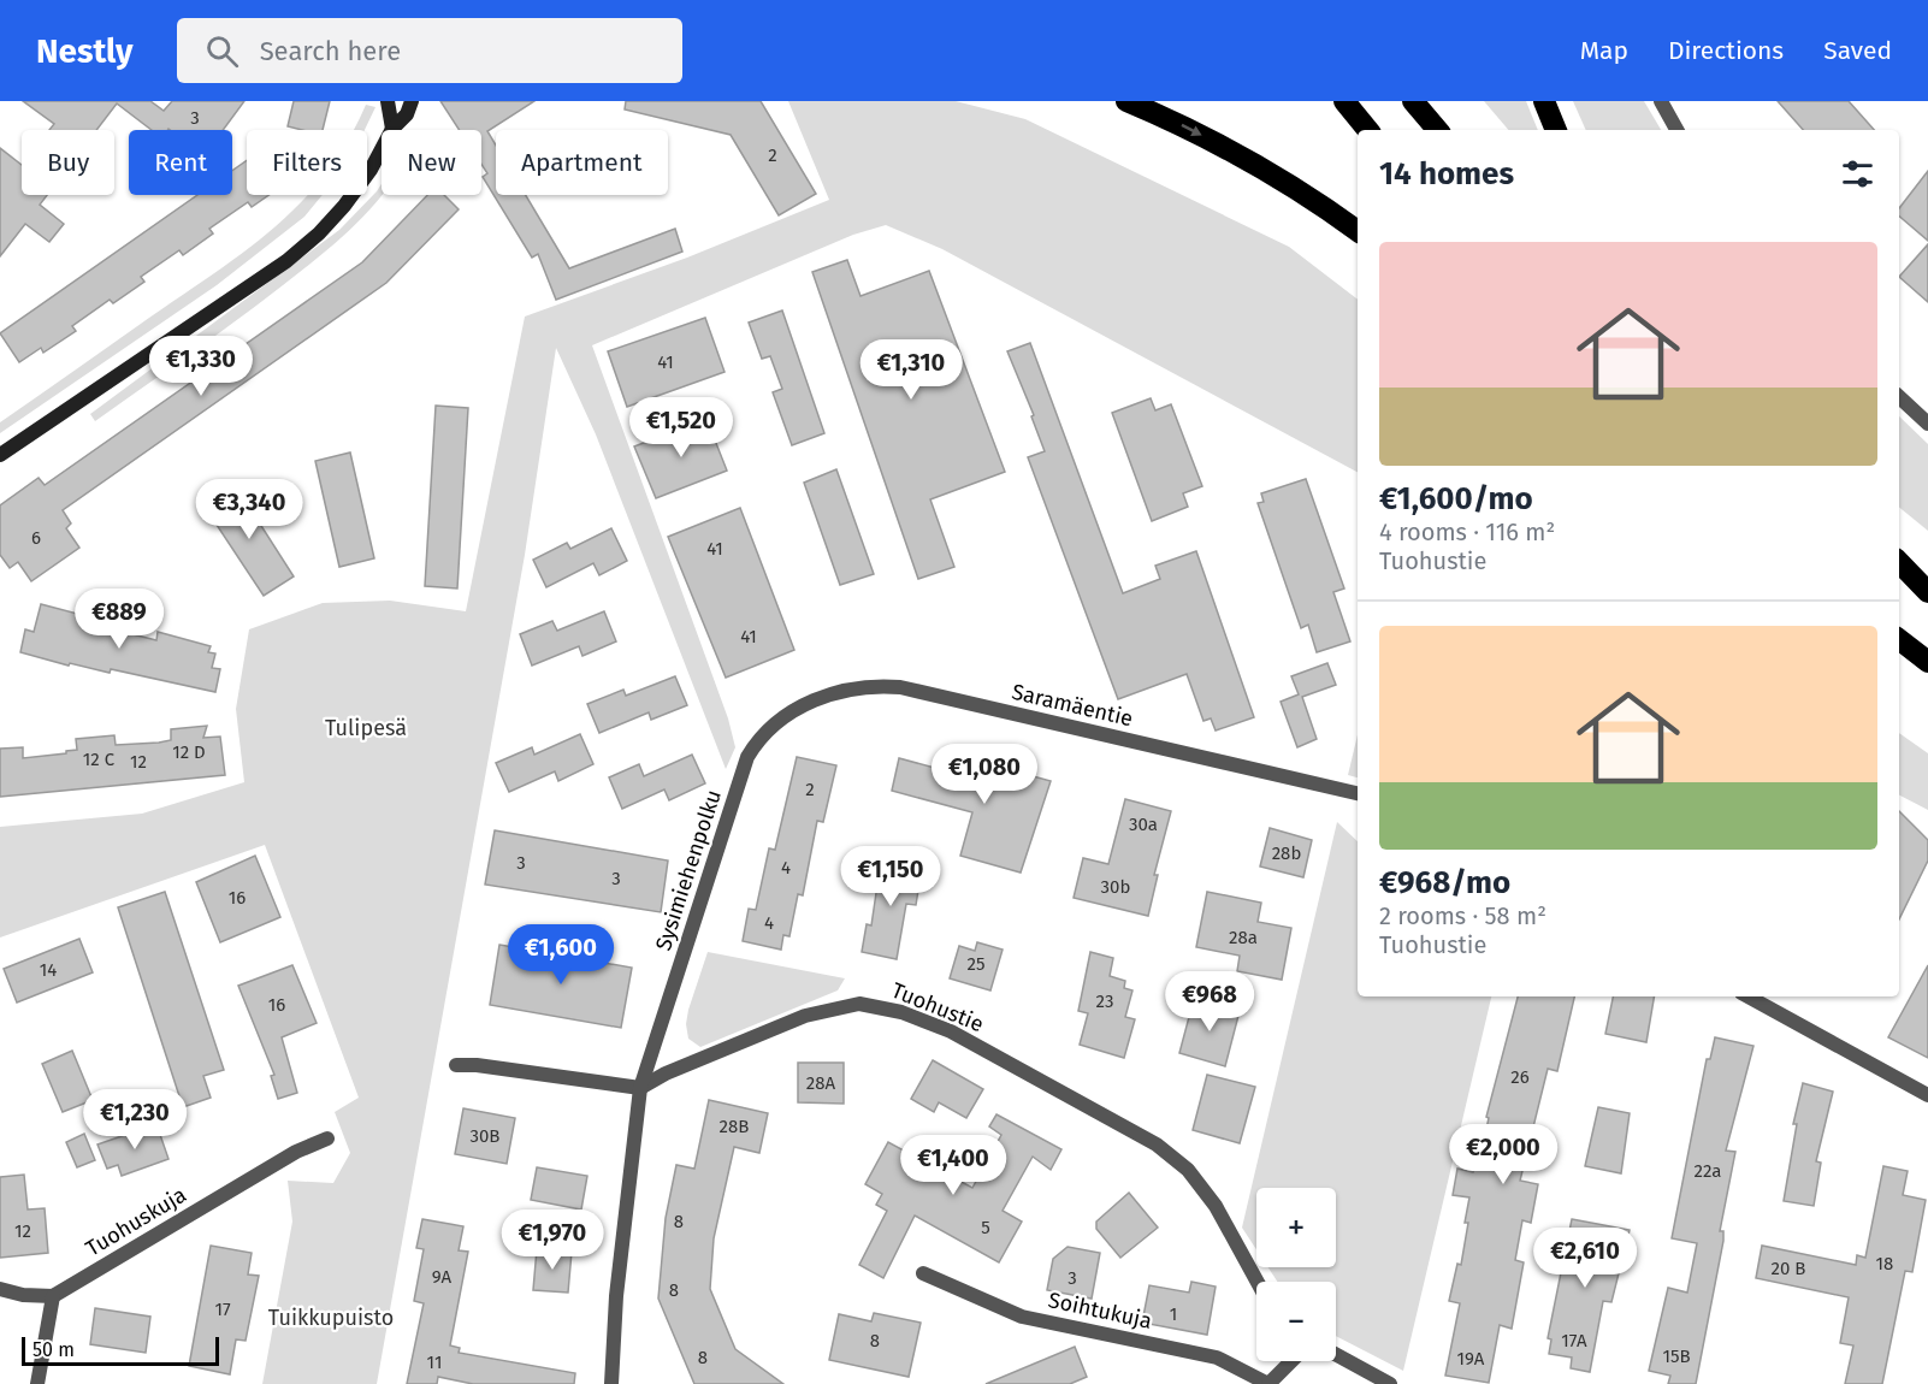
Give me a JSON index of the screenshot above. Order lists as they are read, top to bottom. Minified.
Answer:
{"streets":{"street":["Saramäentie","Sysimiehenpolku","Tuohustie","Tuohuskuja","Soihtukuja"]},"crossings":[["Saramäentie","Sysimiehenpolku"],["Sysimiehenpolku","Tuohustie"]],"parks":["Tulipesä","Tuikkupuisto"],"house_numbers":["3","2","41","6","41","41","12 D","12 C","12","2","30a","28b","3","4","3","30b","16","4","28a","25","14","23","16","26","28A","28B","30B","22a","8","5","12","18","20 B","9A","3","8","17","1","8","17A","15B","8","19A","11"],"scale_bar":"50 m","page":{"header":"Nestly","search":"Search here","nav":["Map","Directions","Saved"],"chip":["Buy","Rent","Filters","New","Apartment"],"heading":"14 homes","list":[{"name":"€1,600/mo","note":"4 rooms · 116 m² · Tuohustie"},{"name":"€968/mo","note":"2 rooms · 58 m² · Tuohustie"}],"price":["€1,330","€1,310","€1,520","€3,340","€889","€1,080","€1,150","€1,600","€968","€1,230","€2,000","€1,400","€1,970","€2,610"],"map_buttons":["+","−"],"scale":"50 m"}}
